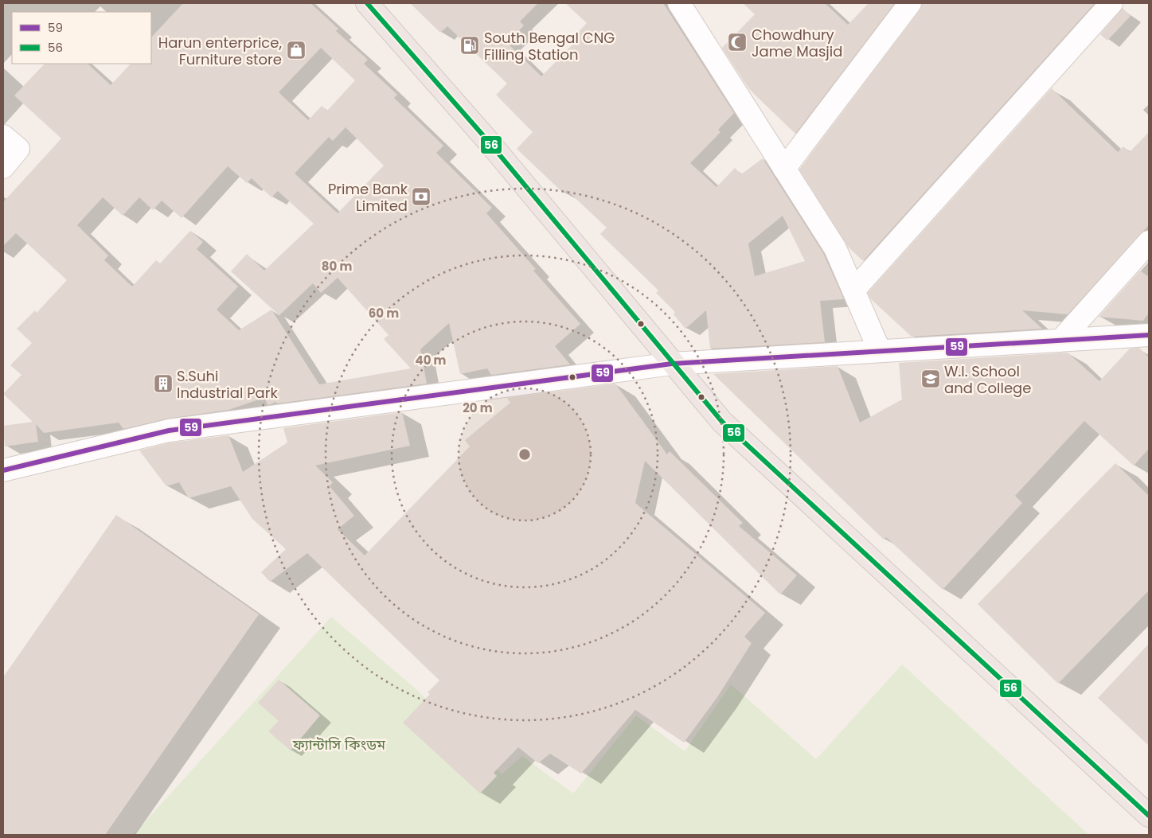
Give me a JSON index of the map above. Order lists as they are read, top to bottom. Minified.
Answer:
{"parks":["ফ্যান্টাসি কিংডম"],"places":{"mosque":["Chowdhury Jame Masjid"],"fuel station":["South Bengal CNG Filling Station"],"shop":["Harun enterprice, Furniture store"],"bank":["Prime Bank Limited"],"school or university":["W.I. School and College"],"building":["S.Suhi Industrial Park"]},"lines":["transit line 56","transit line 59"],"legend":["59","56"],"rings":["80 m","60 m","40 m","20 m"]}
